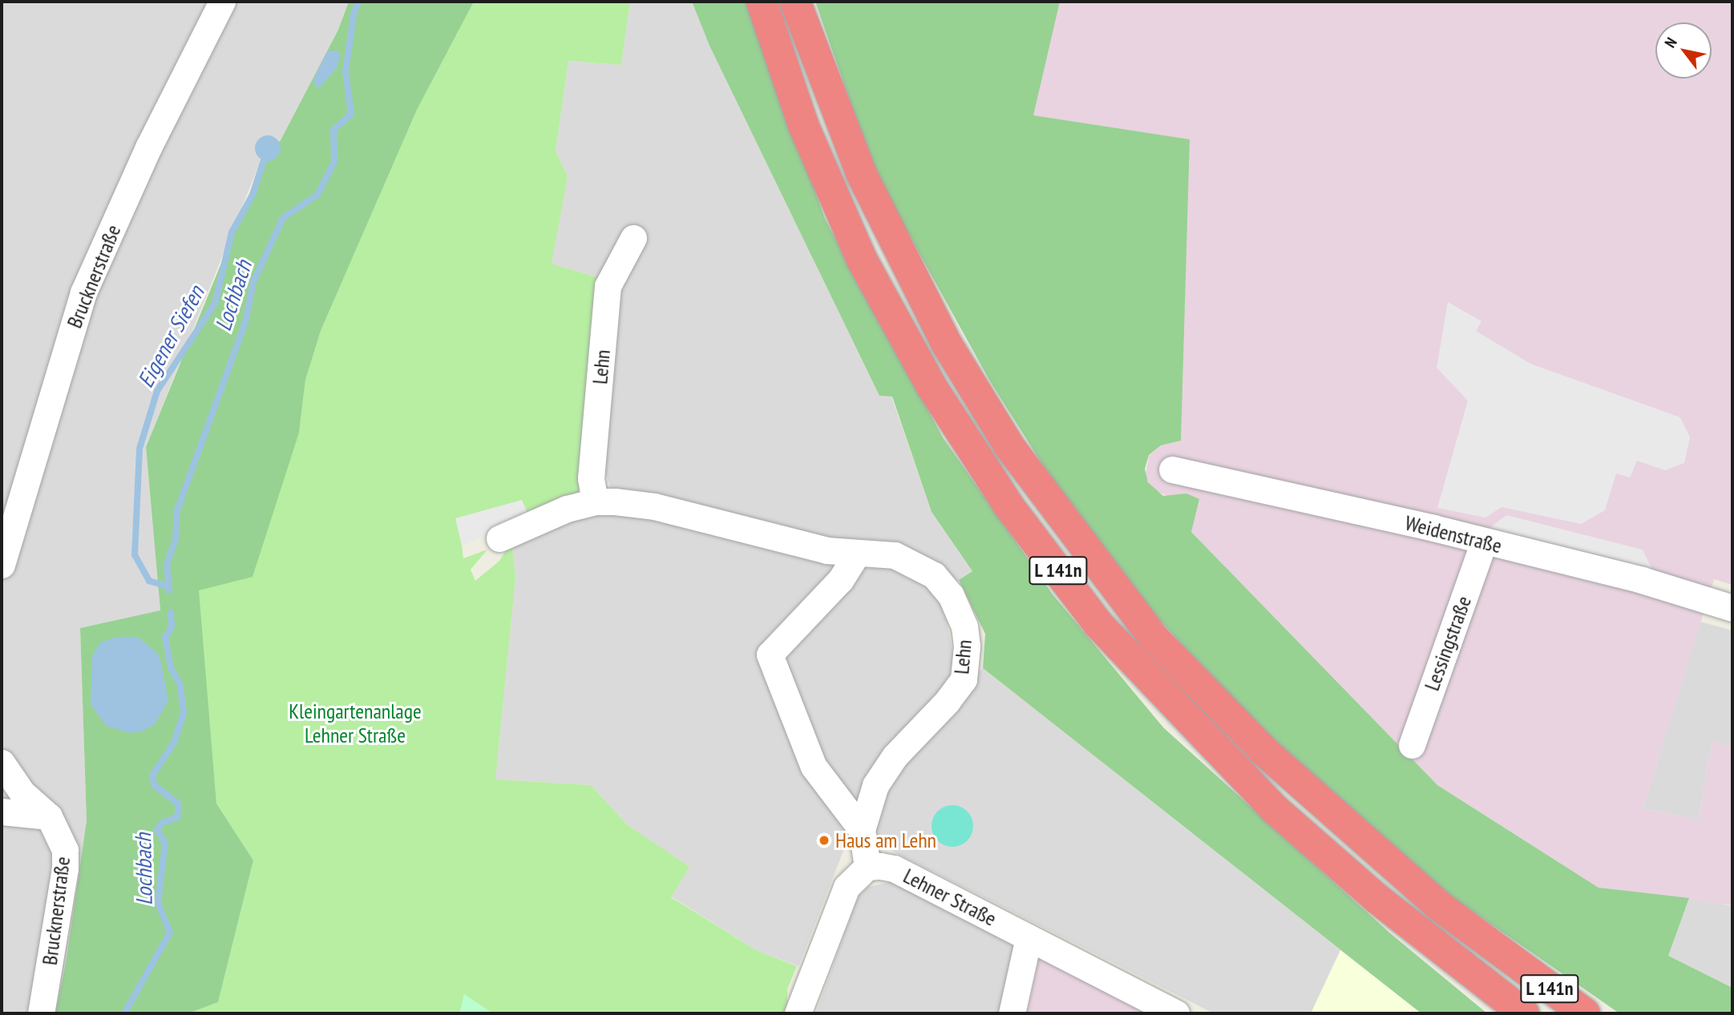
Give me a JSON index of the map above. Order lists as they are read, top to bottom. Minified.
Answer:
{"streets":{"highway":["L 141n"],"street":["Brucknerstraße","Lehn","Weidenstraße","Lessingstraße","Lehner Straße"]},"crossings":[["Lehn","Lehner Straße"],["Weidenstraße","Lessingstraße"]],"water":["Lochbach","Eigener Siefen"],"parks":["Kleingartenanlage Lehner Straße"],"places":["Haus am Lehn"],"north":"top left"}
